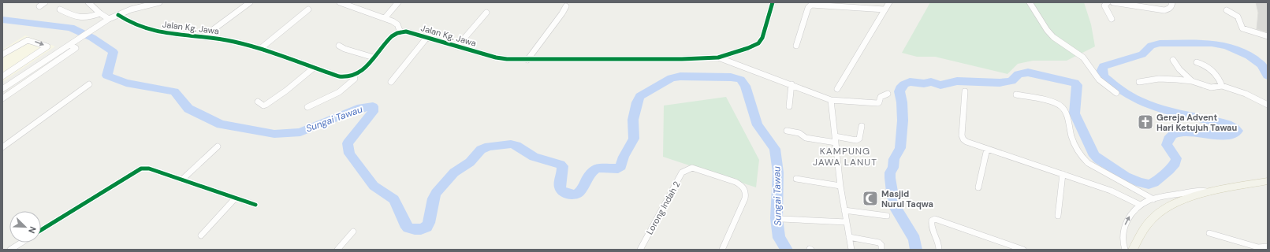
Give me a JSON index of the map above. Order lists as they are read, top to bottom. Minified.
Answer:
{"streets":{"street":["Jalan Kg. Jawa","Lorong Indah 2"]},"districts":["KAMPUNG JAWA LANUT"],"water":["Sungai Tawau"],"places":{"church":["Gereja Advent Hari Ketujuh Tawau"],"mosque":["Masjid Nurul Taqwa"]},"north":"bottom right"}
